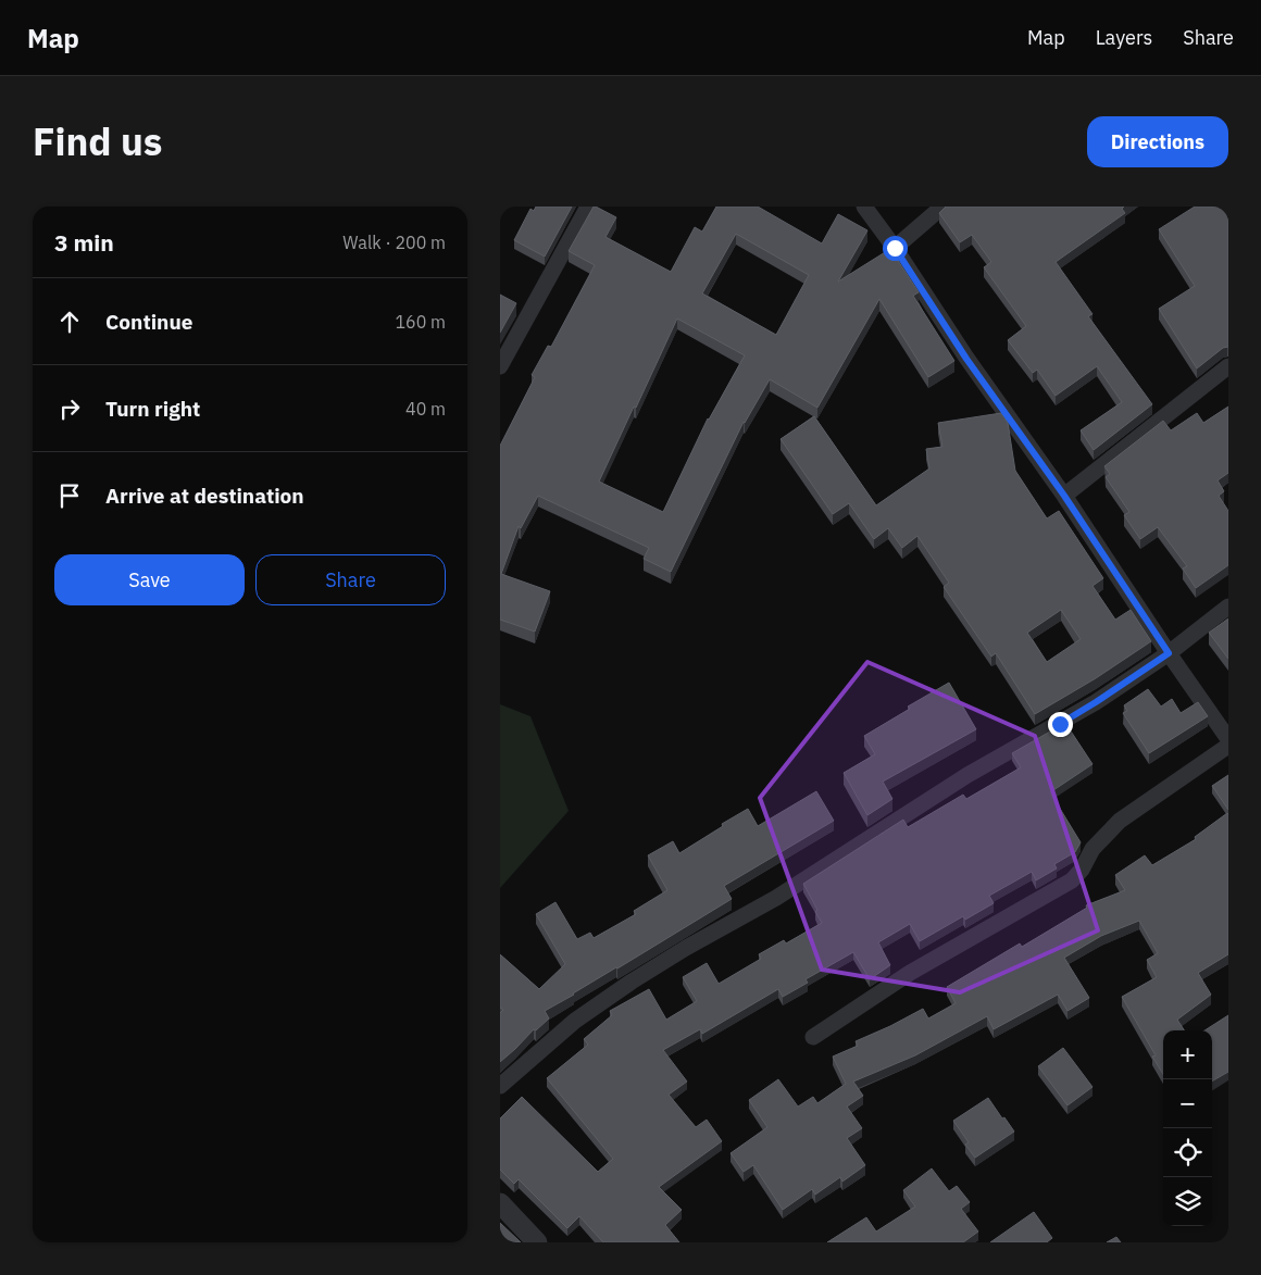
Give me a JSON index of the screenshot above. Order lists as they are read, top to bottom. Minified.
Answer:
{"page":{"header":"Map","nav":["Map","Layers","Share"],"title":"Find us","buttons":["Directions",["Save","Share"]],"heading":["3 min","Walk · 200 m"],"list":[["Continue","160 m"],["Turn right","40 m"],"Arrive at destination"],"map_buttons":["+","−"]}}
